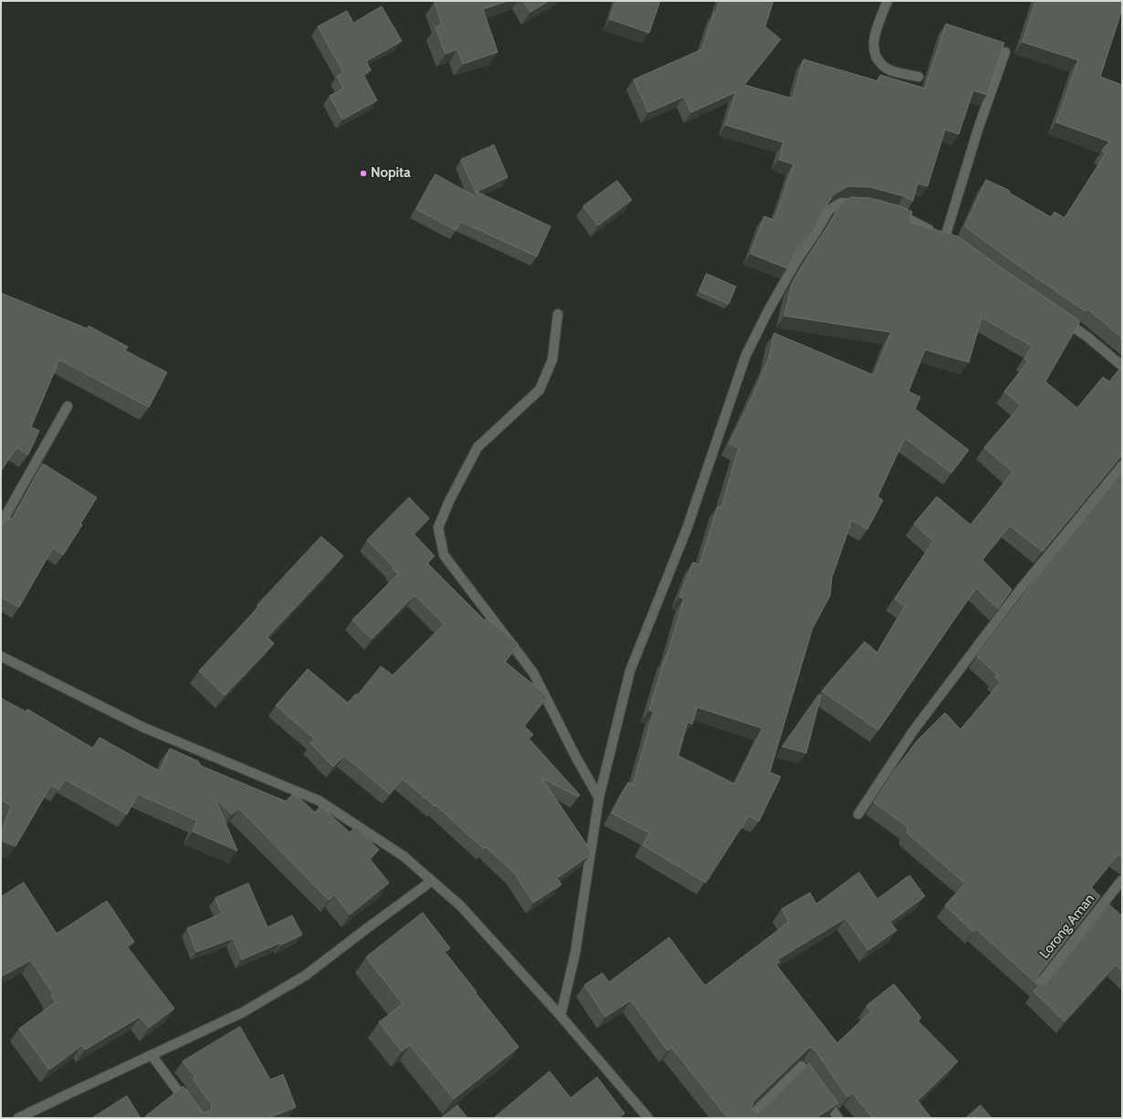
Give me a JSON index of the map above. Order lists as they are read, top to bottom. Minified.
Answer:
{"streets":{"street":["Lorong Aman"]},"places":["Nopita"]}
